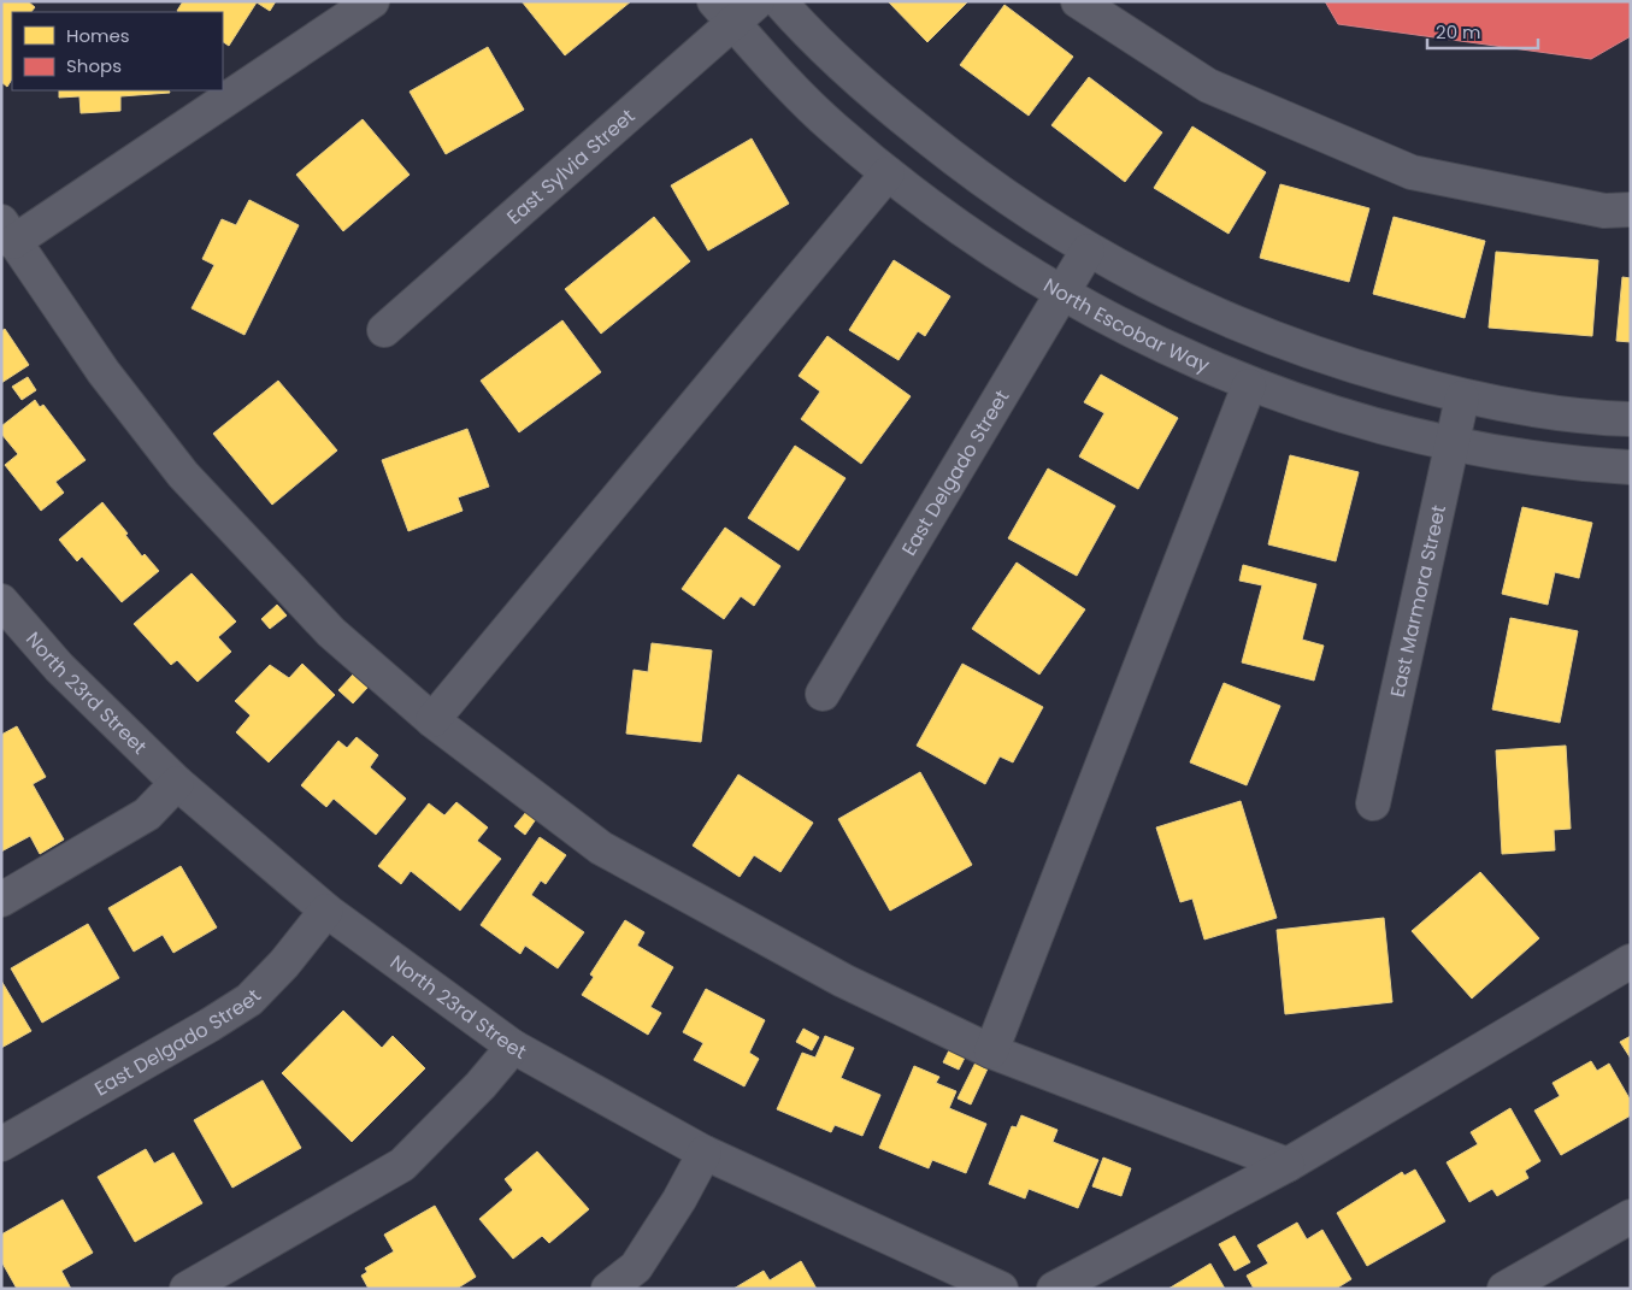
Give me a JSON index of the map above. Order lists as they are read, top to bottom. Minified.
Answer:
{"streets":{"street":["East Sylvia Street","North Escobar Way","East Delgado Street","East Marmora Street","North 23rd Street"]},"crossings":[["East Sylvia Street","North Escobar Way"],["North Escobar Way","East Delgado Street"],["North Escobar Way","East Marmora Street"],["East Delgado Street","North 23rd Street"]],"legend":["Homes","Shops"],"scale_bar":"20 m"}
